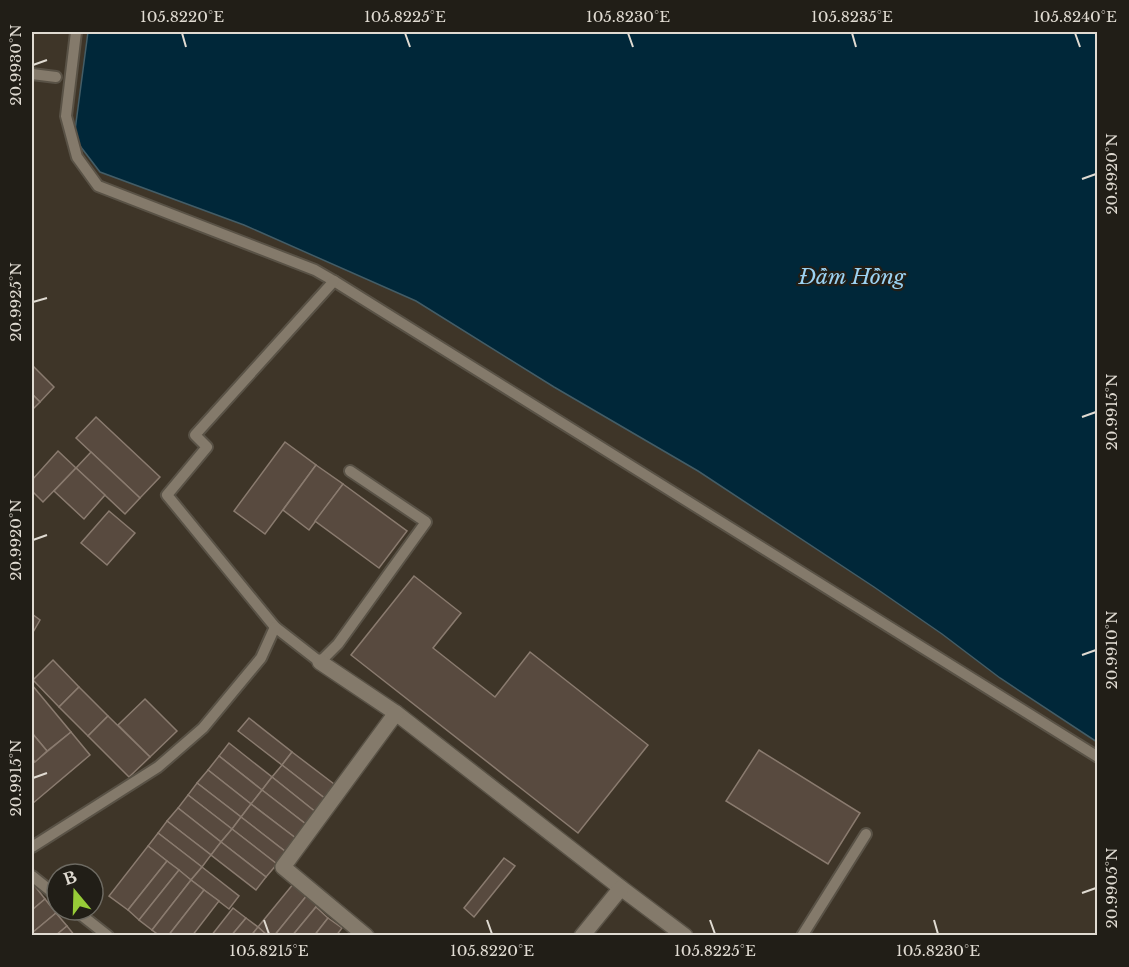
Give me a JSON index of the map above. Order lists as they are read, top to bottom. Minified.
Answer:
{"water":["Đầm Hồng"],"north":"top","coordinates":["105.8220°E","105.8225°E","105.8230°E","105.8235°E","105.8240°E","20.9930°N","20.9920°N","20.9925°N","20.9915°N","20.9910°N","20.9905°N","105.8215°E"]}
